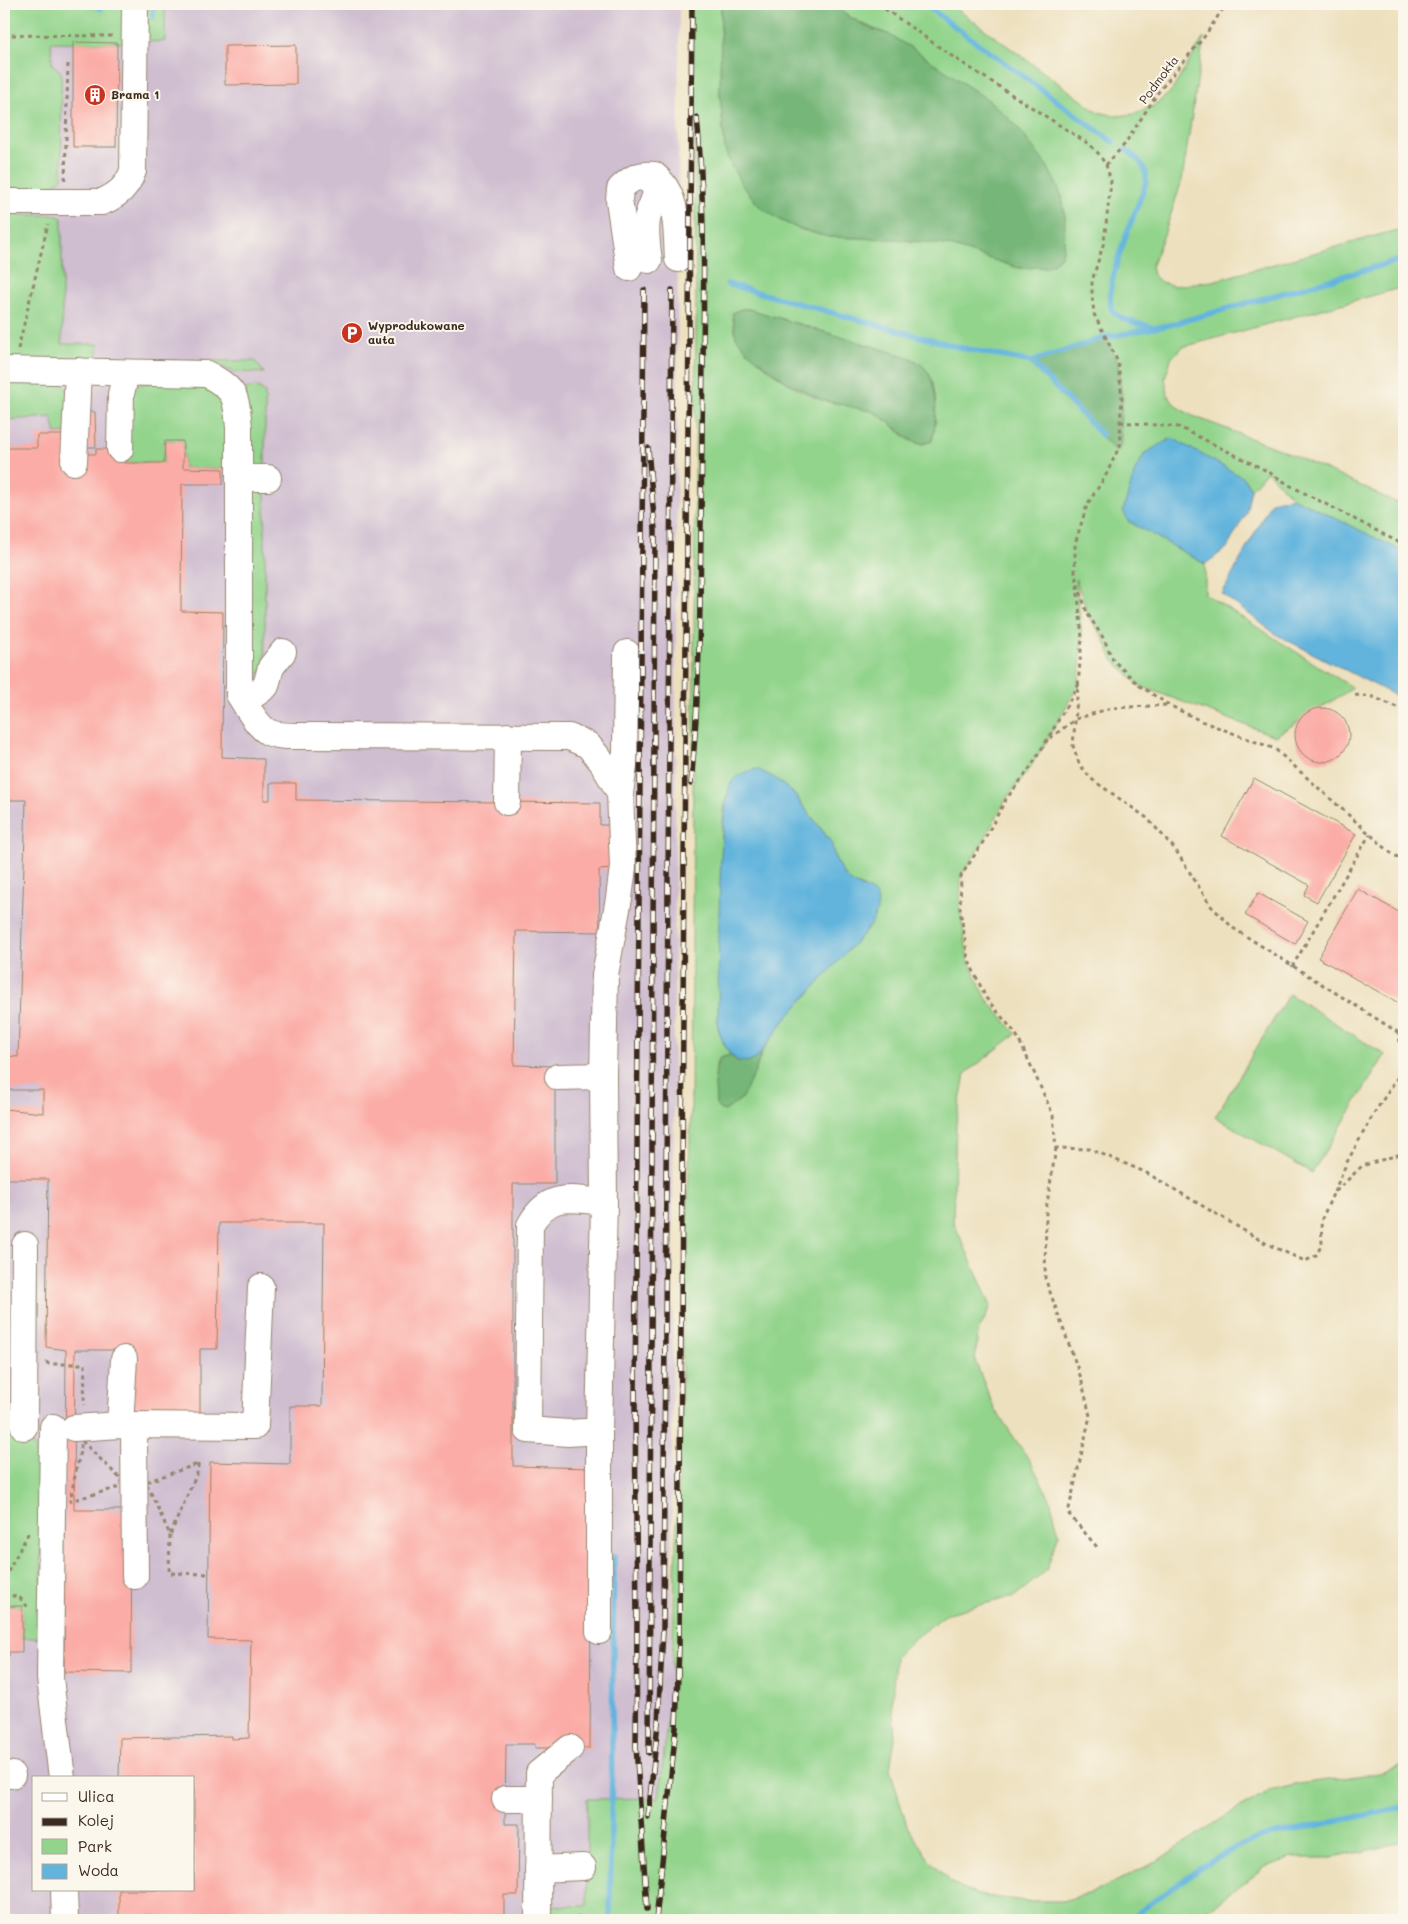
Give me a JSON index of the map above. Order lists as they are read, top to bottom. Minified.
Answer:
{"streets":{"path":["Podmokła"]},"places":{"building":["Brama 1"],"parking":["Wyprodukowane auta"]},"legend":["Ulica","Kolej","Park","Woda"]}
